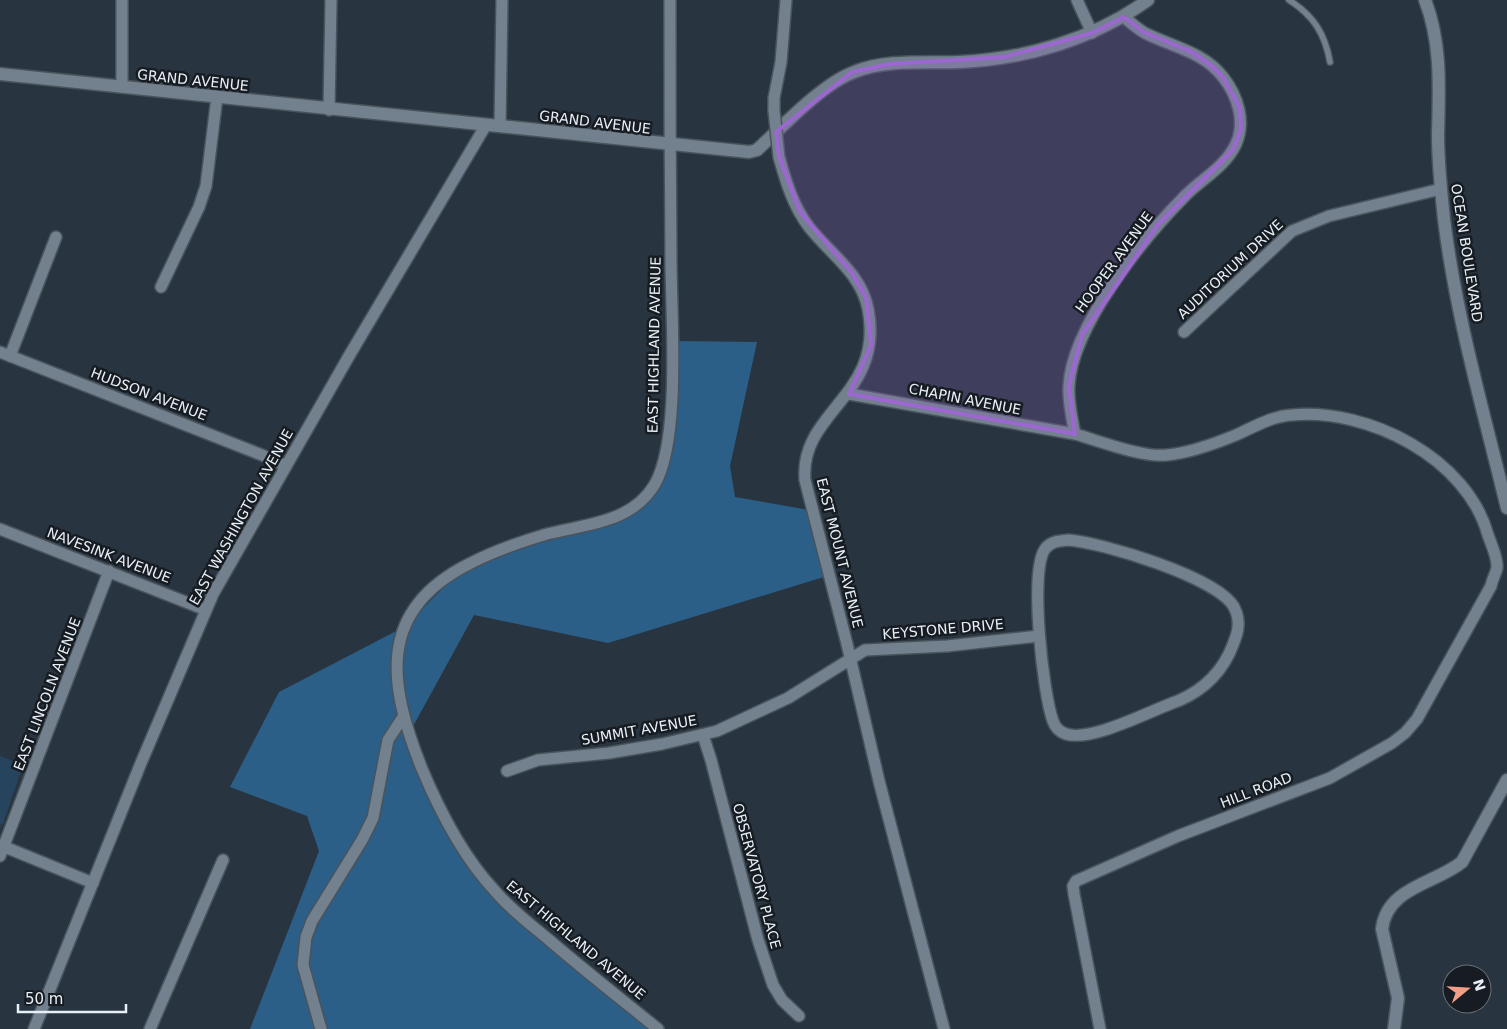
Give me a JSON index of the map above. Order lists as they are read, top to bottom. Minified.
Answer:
{"streets":{"street":["GRAND AVENUE","OCEAN BOULEVARD","HOOPER AVENUE","AUDITORIUM DRIVE","EAST HIGHLAND AVENUE","HUDSON AVENUE","CHAPIN AVENUE","EAST WASHINGTON AVENUE","EAST MOUNT AVENUE","NAVESINK AVENUE","KEYSTONE DRIVE","EAST LINCOLN AVENUE","SUMMIT AVENUE","HILL ROAD","OBSERVATORY PLACE"]},"crossings":[["GRAND AVENUE","HOOPER AVENUE"],["GRAND AVENUE","EAST HIGHLAND AVENUE"],["GRAND AVENUE","EAST WASHINGTON AVENUE"],["OCEAN BOULEVARD","AUDITORIUM DRIVE"],["HOOPER AVENUE","CHAPIN AVENUE"],["HOOPER AVENUE","HILL ROAD"],["HUDSON AVENUE","EAST WASHINGTON AVENUE"],["CHAPIN AVENUE","EAST MOUNT AVENUE"],["CHAPIN AVENUE","HILL ROAD"],["EAST WASHINGTON AVENUE","NAVESINK AVENUE"],["EAST MOUNT AVENUE","KEYSTONE DRIVE"],["EAST MOUNT AVENUE","SUMMIT AVENUE"],["NAVESINK AVENUE","EAST LINCOLN AVENUE"],["KEYSTONE DRIVE","SUMMIT AVENUE"],["SUMMIT AVENUE","OBSERVATORY PLACE"]],"scale_bar":"50 m","north":"right"}
